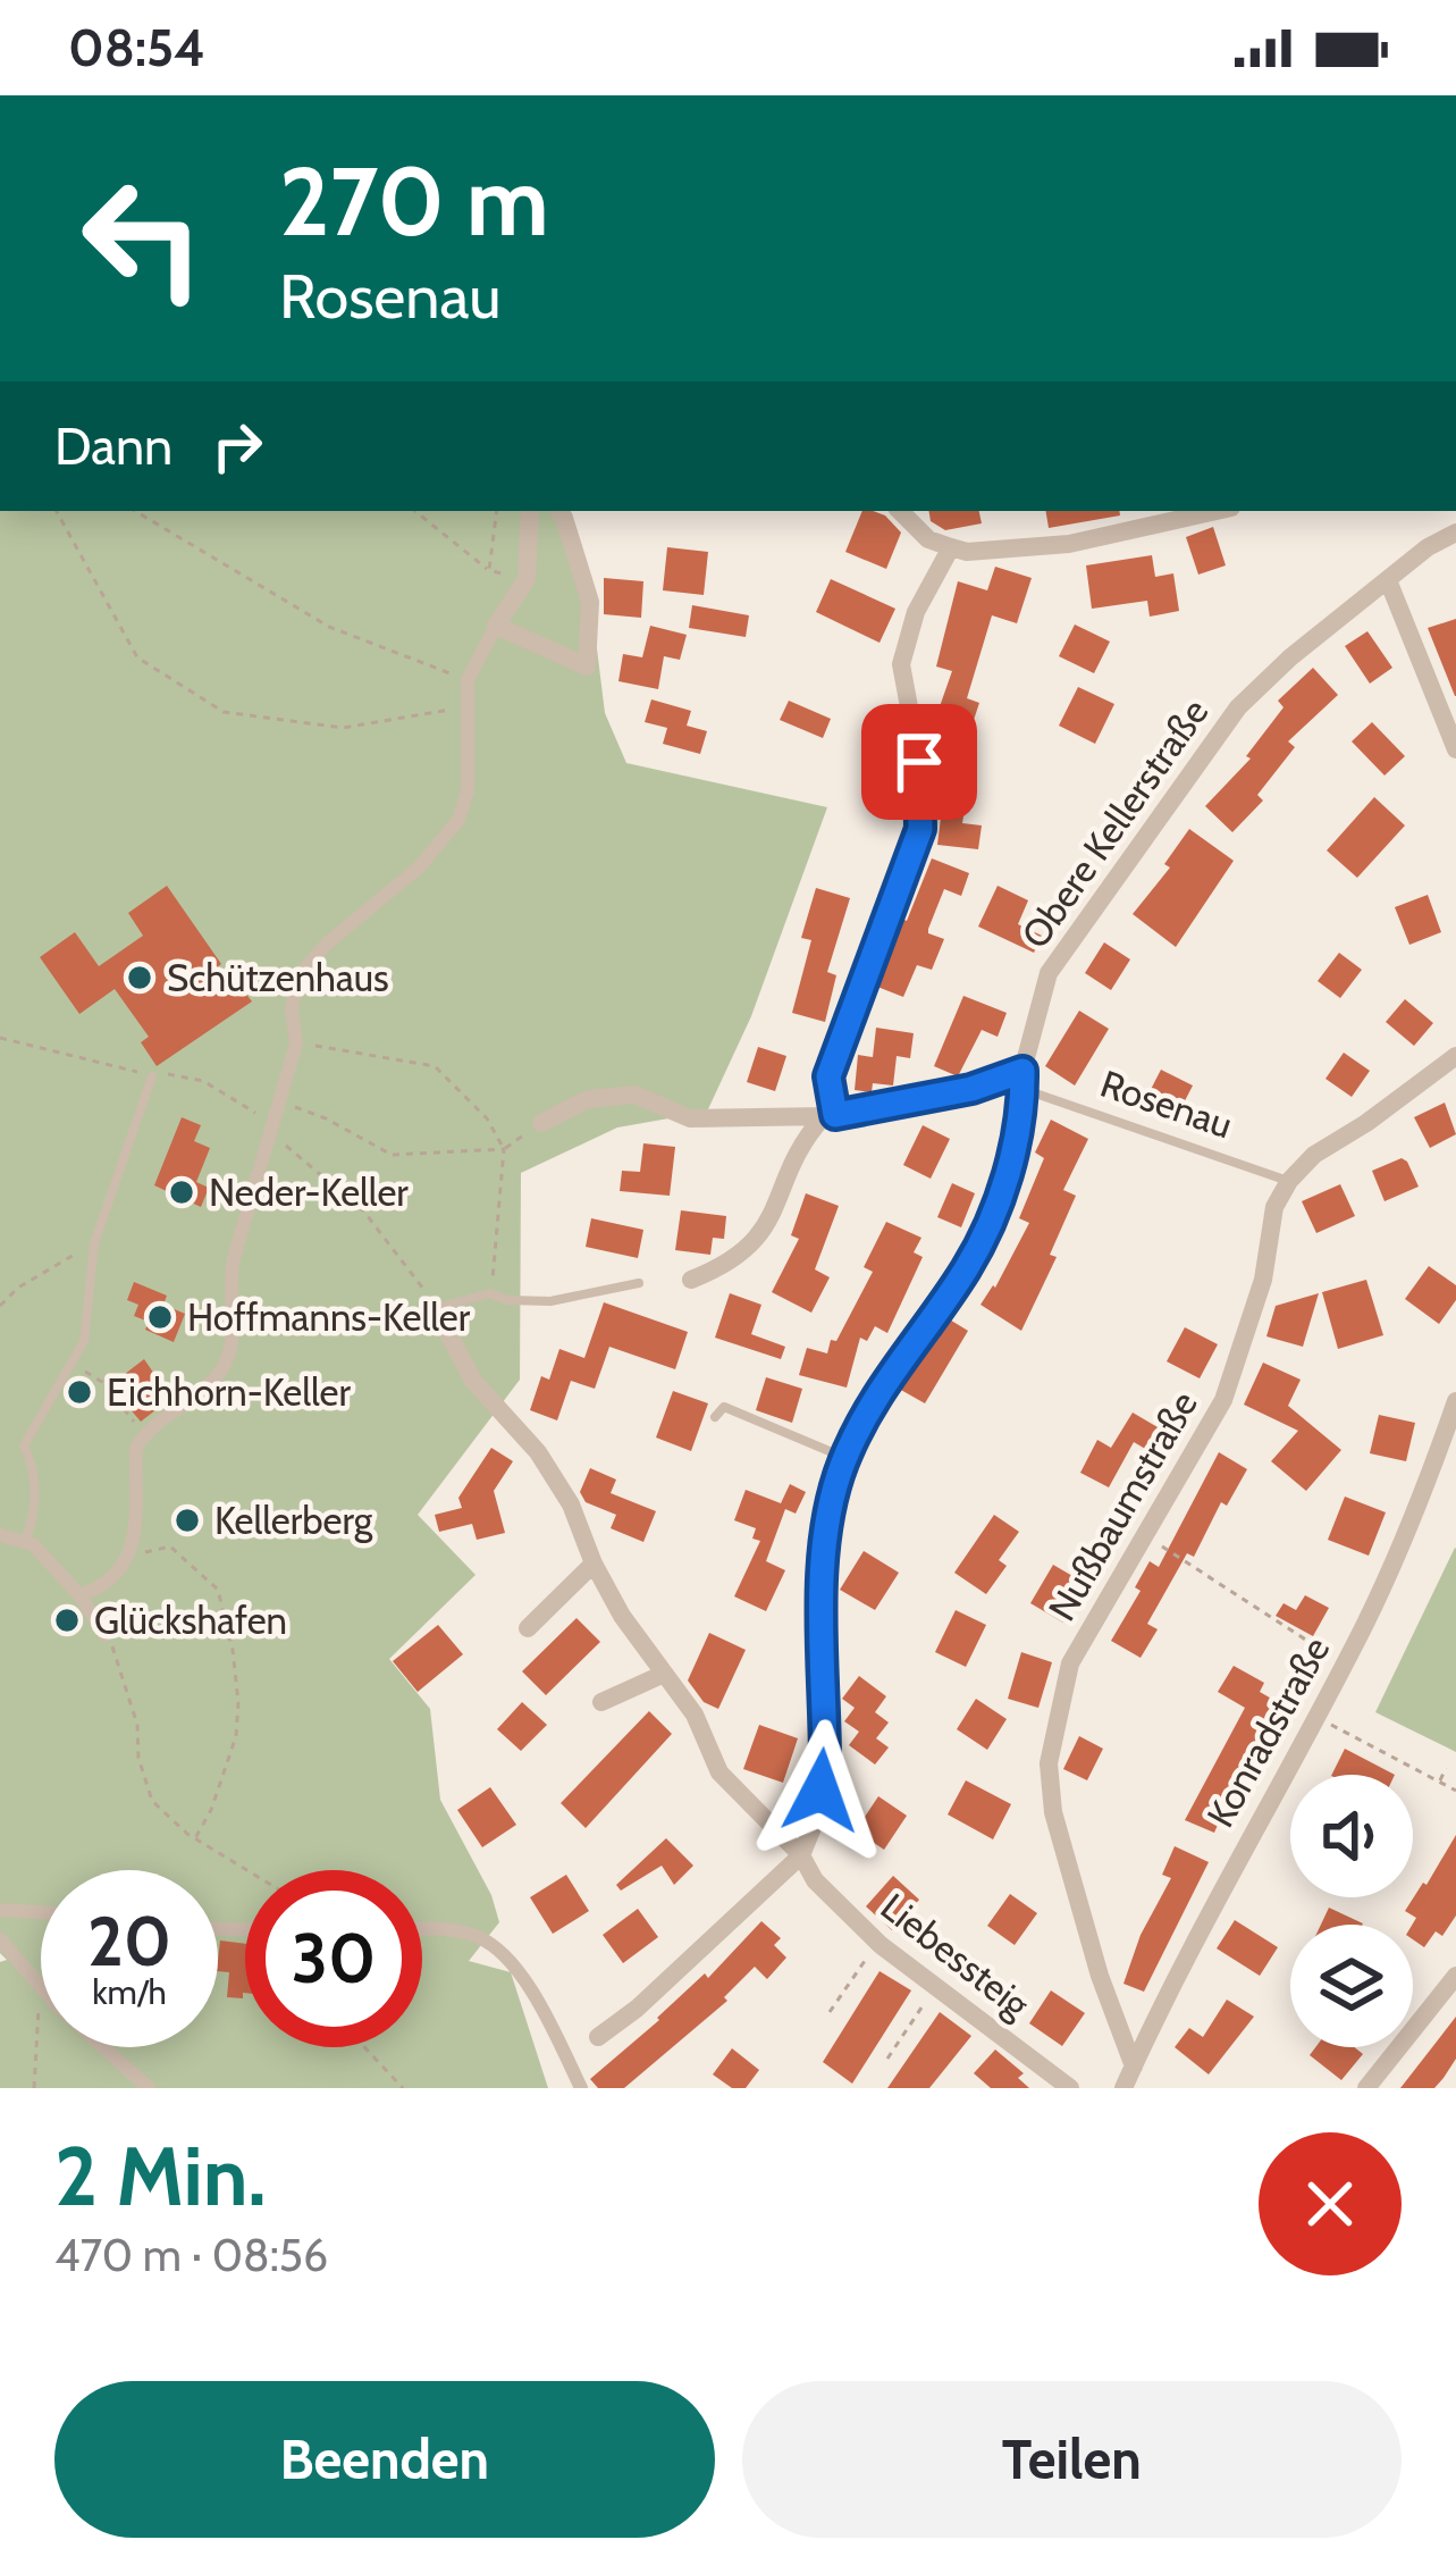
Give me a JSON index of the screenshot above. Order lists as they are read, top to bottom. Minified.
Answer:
{"streets":{"street":["Obere Kellerstraße","Nußbaumstraße","Konradstraße","Liebessteig"],"lane":["Rosenau"]},"crossings":[["Obere Kellerstraße","Rosenau"],["Obere Kellerstraße","Liebessteig"],["Rosenau","Nußbaumstraße"],["Nußbaumstraße","Konradstraße"]],"places":["Schützenhaus","Neder-Keller","Hoffmanns-Keller","Eichhorn-Keller","Kellerberg","Glückshafen"],"page":{"status":"08:54","turn":["270 m","Rosenau"],"then":"Dann","speed":"20 km/h","limit":"30","heading":["2 Min.","470 m · 08:56"],"buttons":["Beenden","Teilen"]}}
